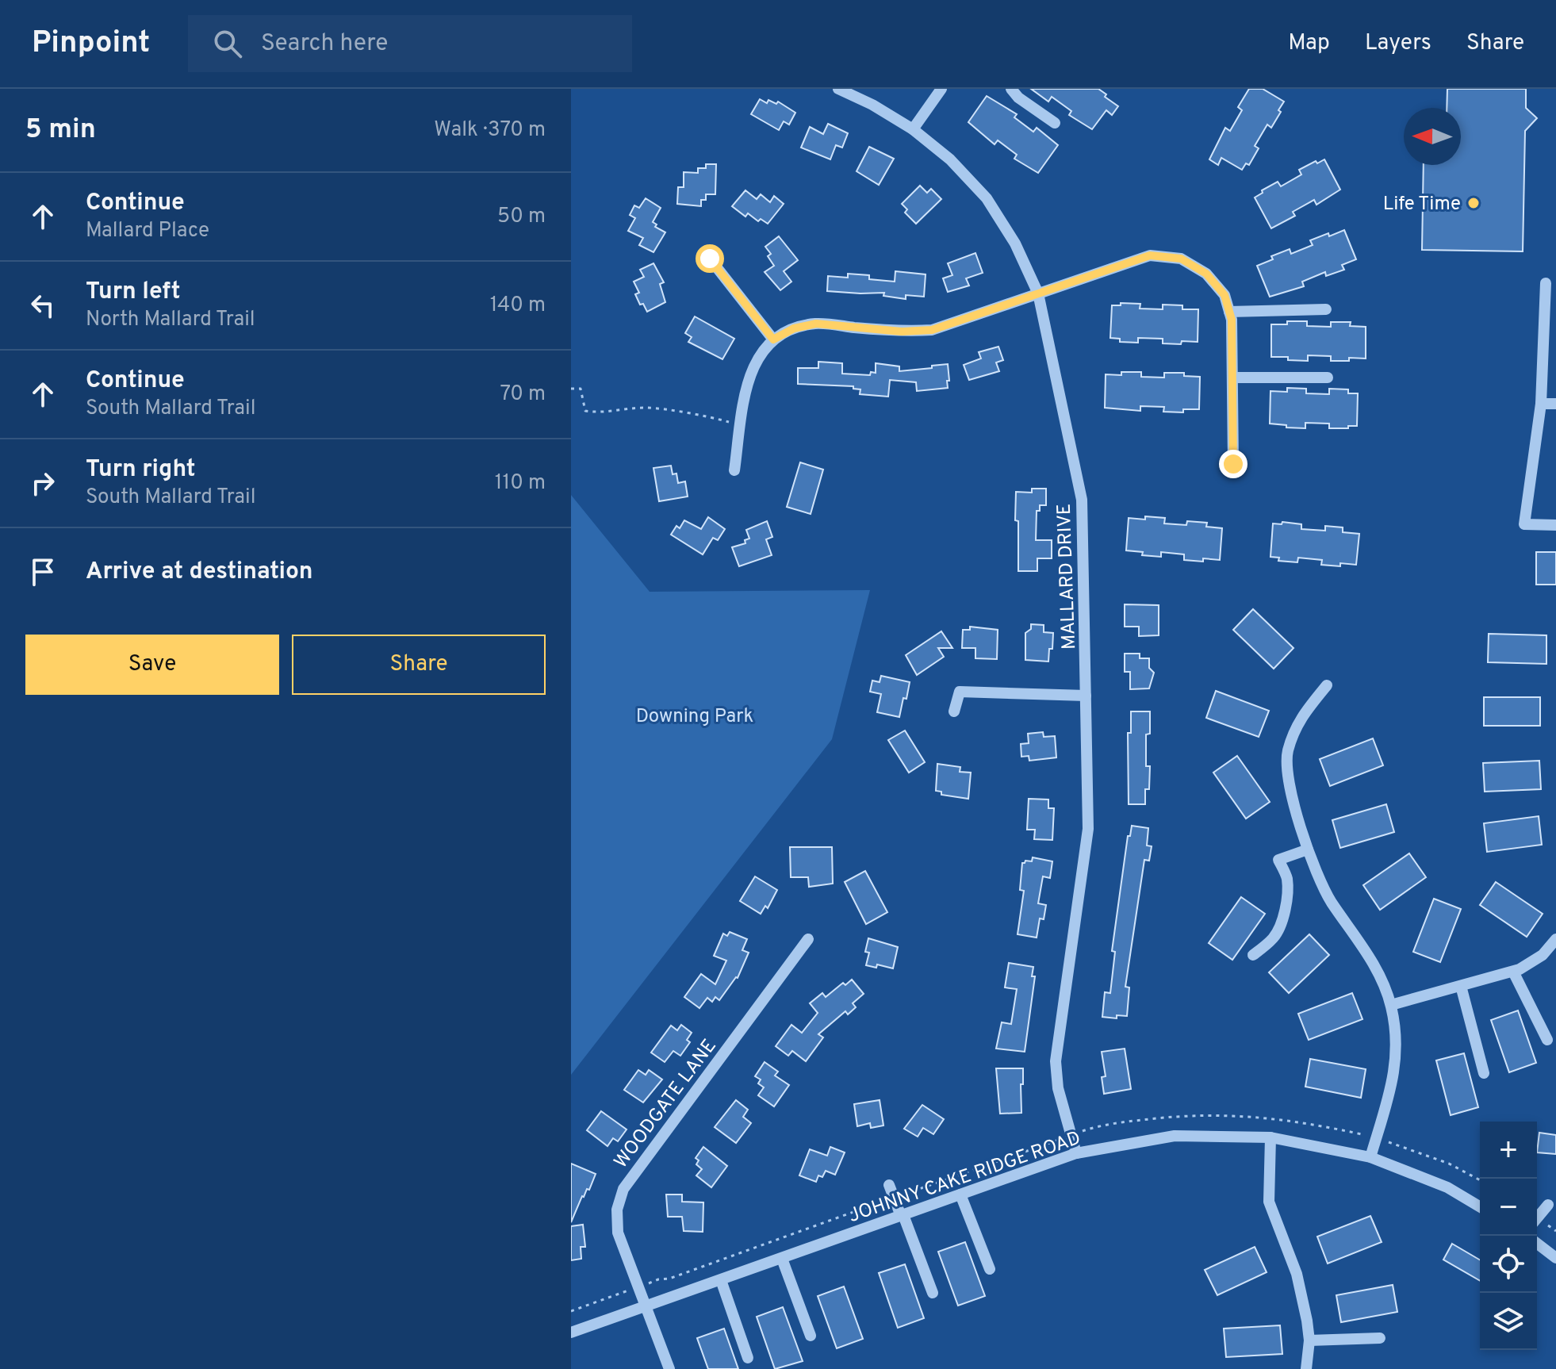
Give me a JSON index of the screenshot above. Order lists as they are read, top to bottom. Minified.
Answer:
{"streets":{"street":["MALLARD DRIVE","WOODGATE LANE","JOHNNY CAKE RIDGE ROAD"]},"crossings":[["MALLARD DRIVE","JOHNNY CAKE RIDGE ROAD"],["WOODGATE LANE","JOHNNY CAKE RIDGE ROAD"]],"parks":["Downing Park"],"places":["Life Time"],"north":"left","page":{"header":"Pinpoint","search":"Search here","nav":["Map","Layers","Share"],"heading":["5 min","Walk · 370 m"],"list":[["Continue","Mallard Place","50 m"],["Turn left","North Mallard Trail","140 m"],["Continue","South Mallard Trail","70 m"],["Turn right","South Mallard Trail","110 m"],"Arrive at destination"],"buttons":["Save","Share"],"map_buttons":["+","−"]}}
